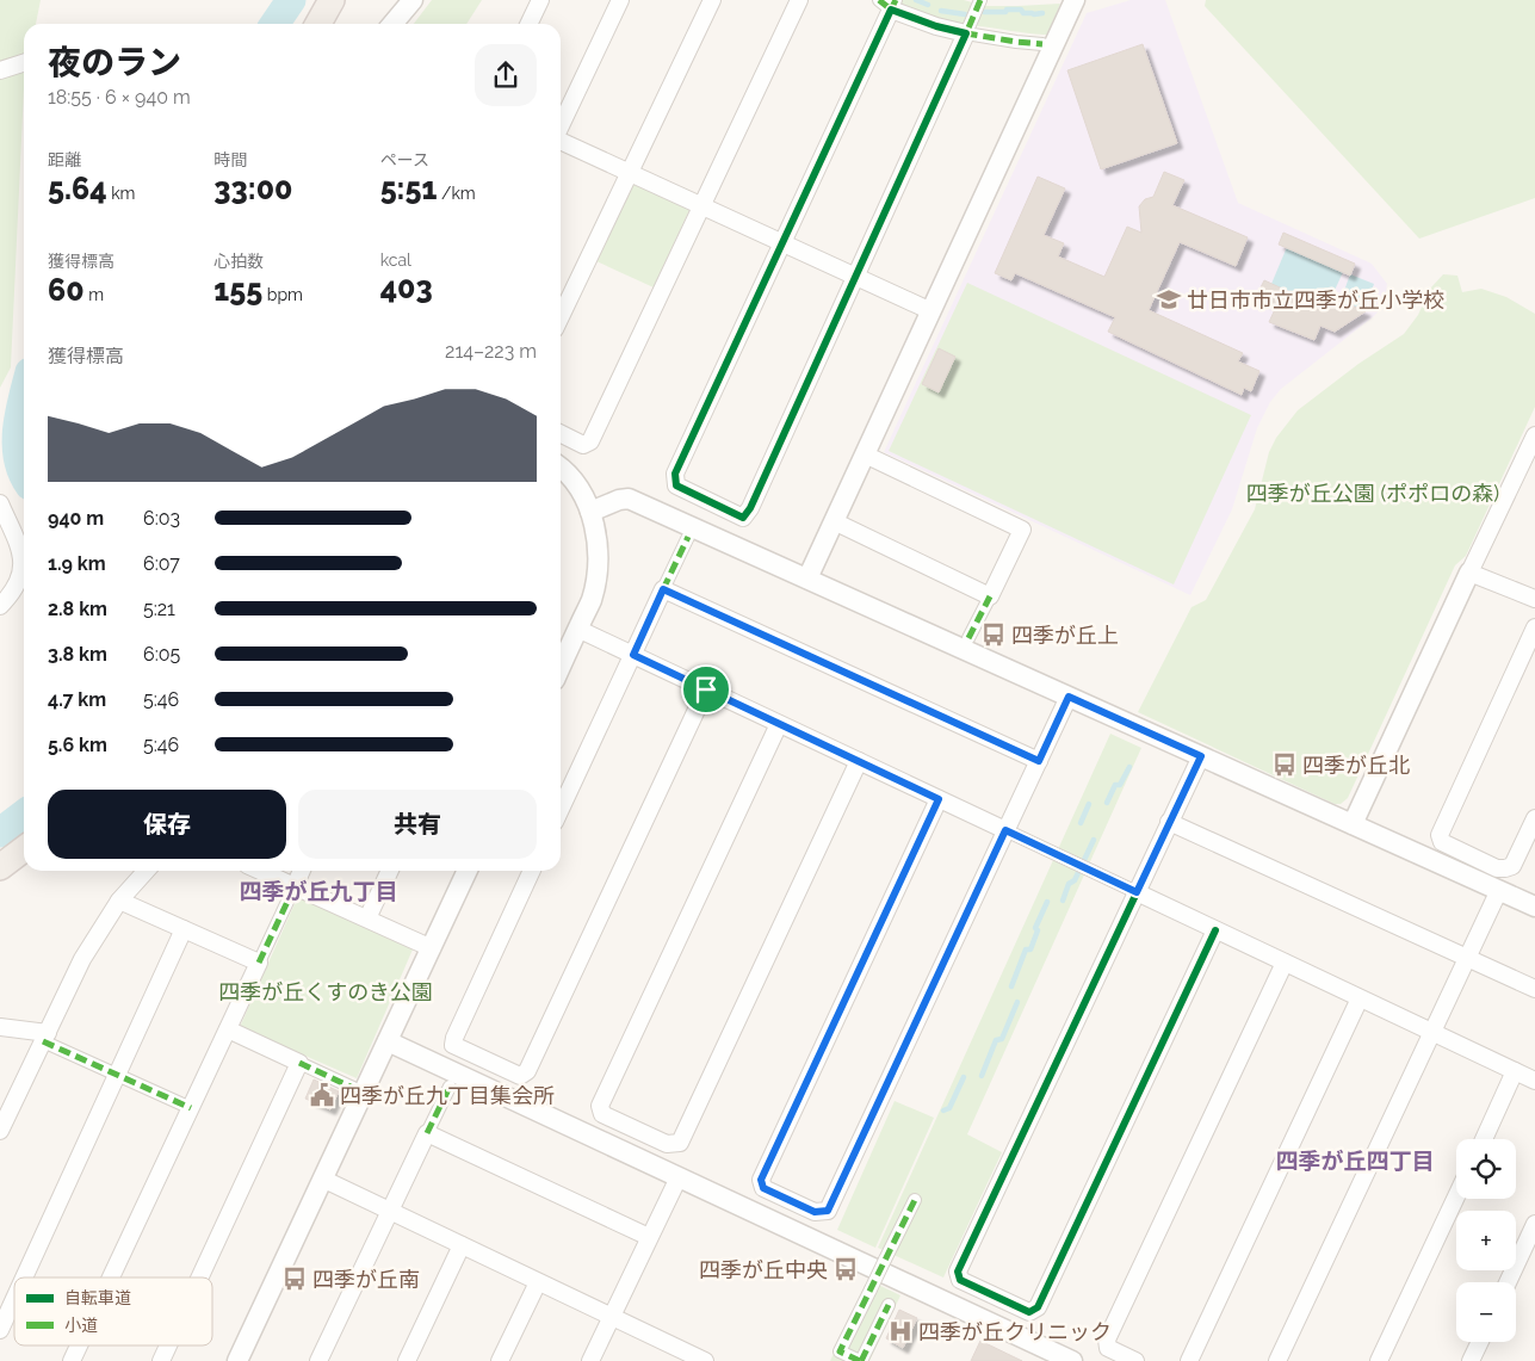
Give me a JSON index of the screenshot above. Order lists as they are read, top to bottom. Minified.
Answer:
{"districts":["四季が丘九丁目","四季が丘四丁目"],"parks":["四季が丘公園 (ポポロの森)","四季が丘くすのき公園"],"places":{"school or university":["廿日市市立四季が丘小学校"],"bus stop":["四季が丘上","四季が丘北","四季が丘中央","四季が丘南"],"public building":["四季が丘九丁目集会所"],"hospital":["四季が丘クリニック"]},"legend":["自転車道","小道"],"page":{"heading":["夜のラン","18:55 · 6 × 940 m"],"stats":[["距離","5.64 km"],["時間","33:00"],["ペース","5:51 /km"],["獲得標高","60 m"],["心拍数","155 bpm"],["kcal","403"]],"chart":["獲得標高","214–223 m"],"list":[{"name":"940 m","note":"6:03"},{"name":"1.9 km","note":"6:07"},{"name":"2.8 km","note":"5:21"},{"name":"3.8 km","note":"6:05"},{"name":"4.7 km","note":"5:46"},{"name":"5.6 km","note":"5:46"}],"buttons":["保存","共有"],"map_buttons":["+","−"]}}
